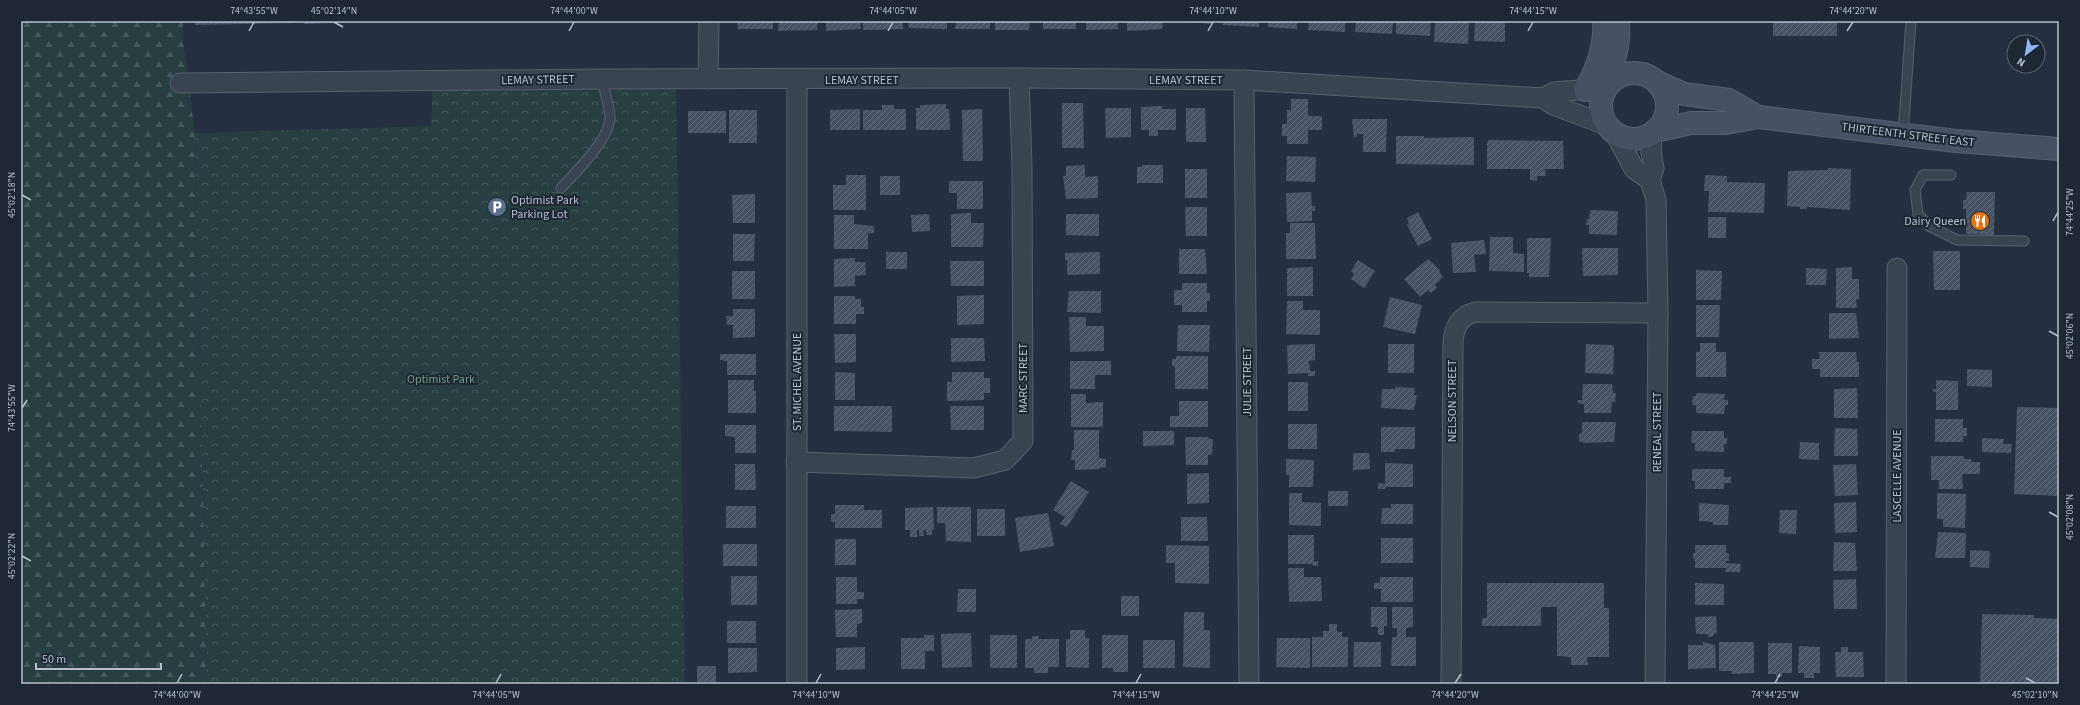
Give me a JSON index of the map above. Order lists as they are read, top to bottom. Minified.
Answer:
{"streets":{"street":["LEMAY STREET","THIRTEENTH STREET EAST","MARC STREET","ST. MICHEL AVENUE","JULIE STREET","NELSON STREET","RENEAL STREET","LASCELLE AVENUE"]},"crossings":[["LEMAY STREET","THIRTEENTH STREET EAST"],["LEMAY STREET","MARC STREET"],["LEMAY STREET","ST. MICHEL AVENUE"],["LEMAY STREET","JULIE STREET"],["LEMAY STREET","RENEAL STREET"],["THIRTEENTH STREET EAST","RENEAL STREET"],["MARC STREET","ST. MICHEL AVENUE"],["NELSON STREET","RENEAL STREET"]],"parks":["Optimist Park"],"places":{"parking":["Optimist Park Parking Lot"],"restaurant":["Dairy Queen"]},"scale_bar":"50 m","north":"bottom left","coordinates":["74°43'55\"W","45°02'14\"N","74°44'00\"W","74°44'05\"W","74°44'10\"W","74°44'15\"W","74°44'20\"W","45°02'18\"N","74°44'25\"W","45°02'06\"N","45°02'08\"N","45°02'22\"N","45°02'10\"N"]}
